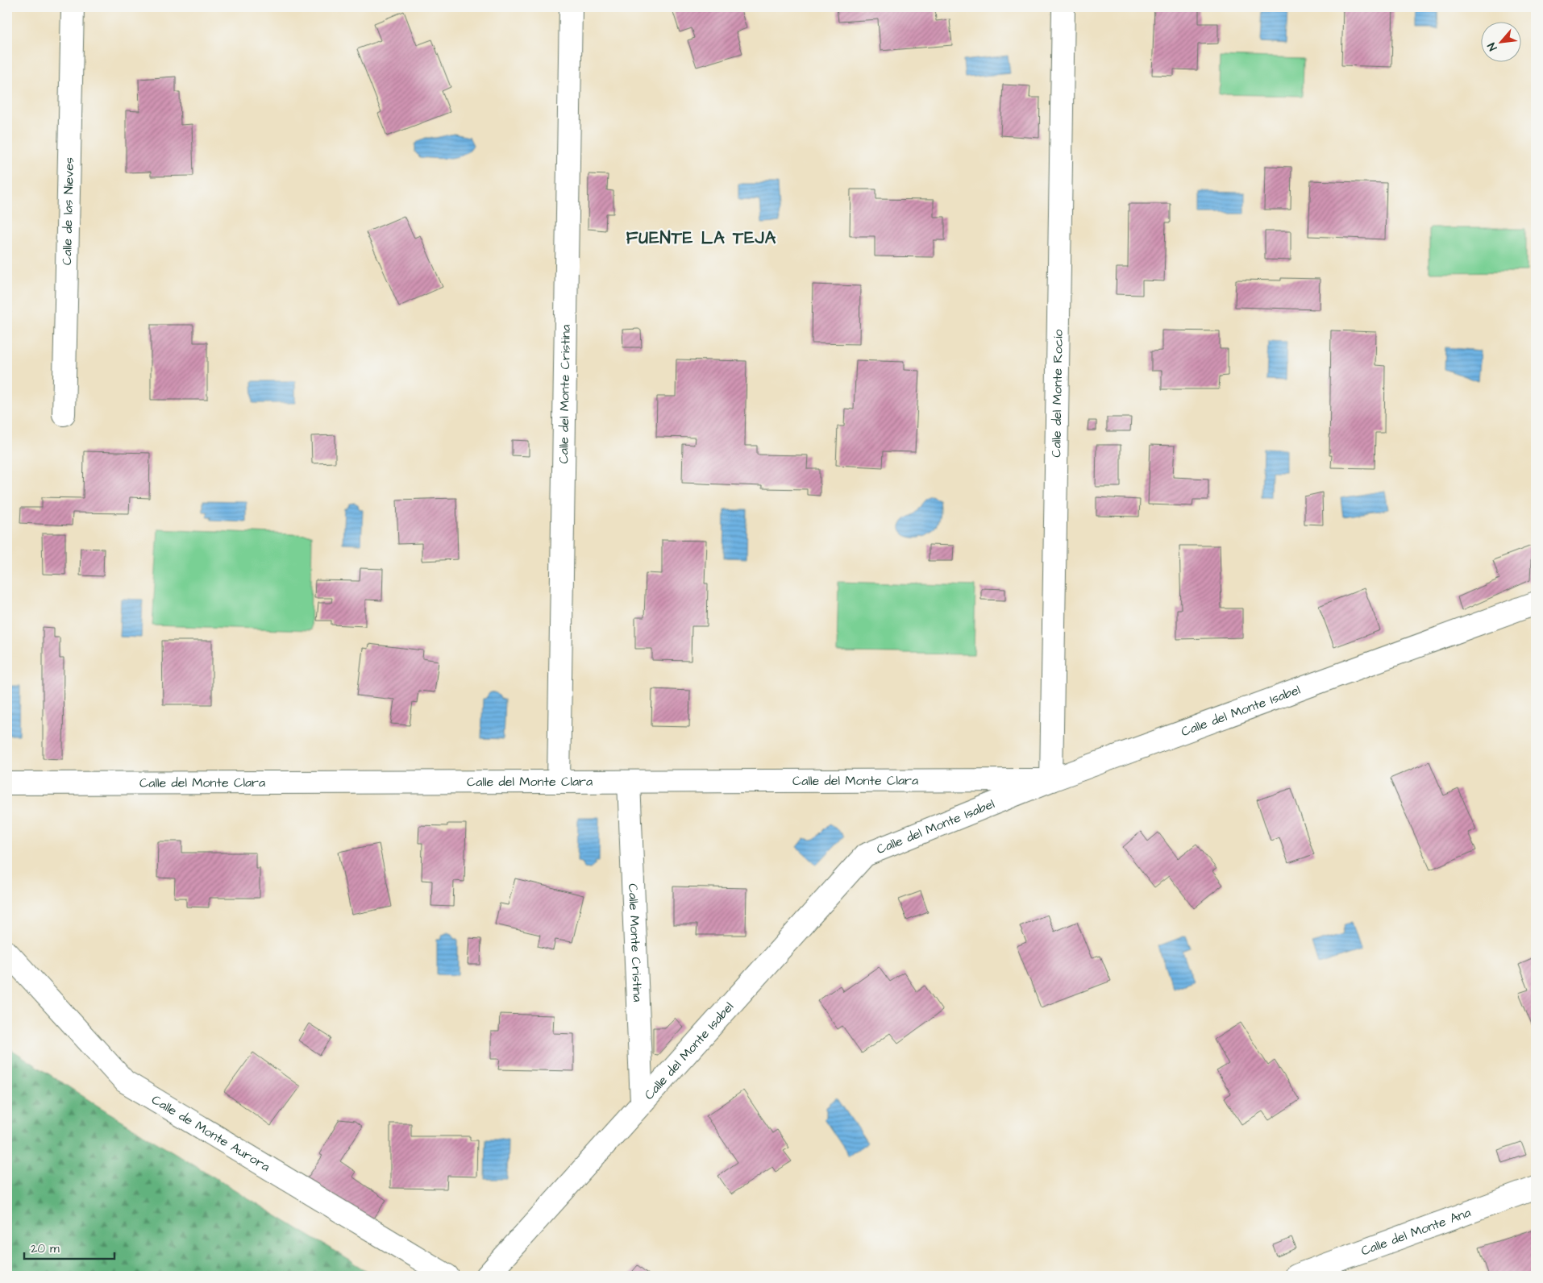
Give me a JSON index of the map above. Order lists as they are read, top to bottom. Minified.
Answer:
{"streets":{"street":["Calle de las Nieves","Calle del Monte Cristina","Calle del Monte Rocío","Calle del Monte Isabel","Calle del Monte Clara","Calle Monte Cristina","Calle de Monte Aurora","Calle del Monte Ana"]},"crossings":[["Calle del Monte Cristina","Calle del Monte Clara"],["Calle del Monte Rocío","Calle del Monte Isabel"],["Calle del Monte Rocío","Calle del Monte Clara"],["Calle del Monte Isabel","Calle del Monte Clara"],["Calle del Monte Isabel","Calle Monte Cristina"],["Calle del Monte Clara","Calle Monte Cristina"]],"districts":["FUENTE LA TEJA"],"scale_bar":"20 m","north":"bottom left"}
